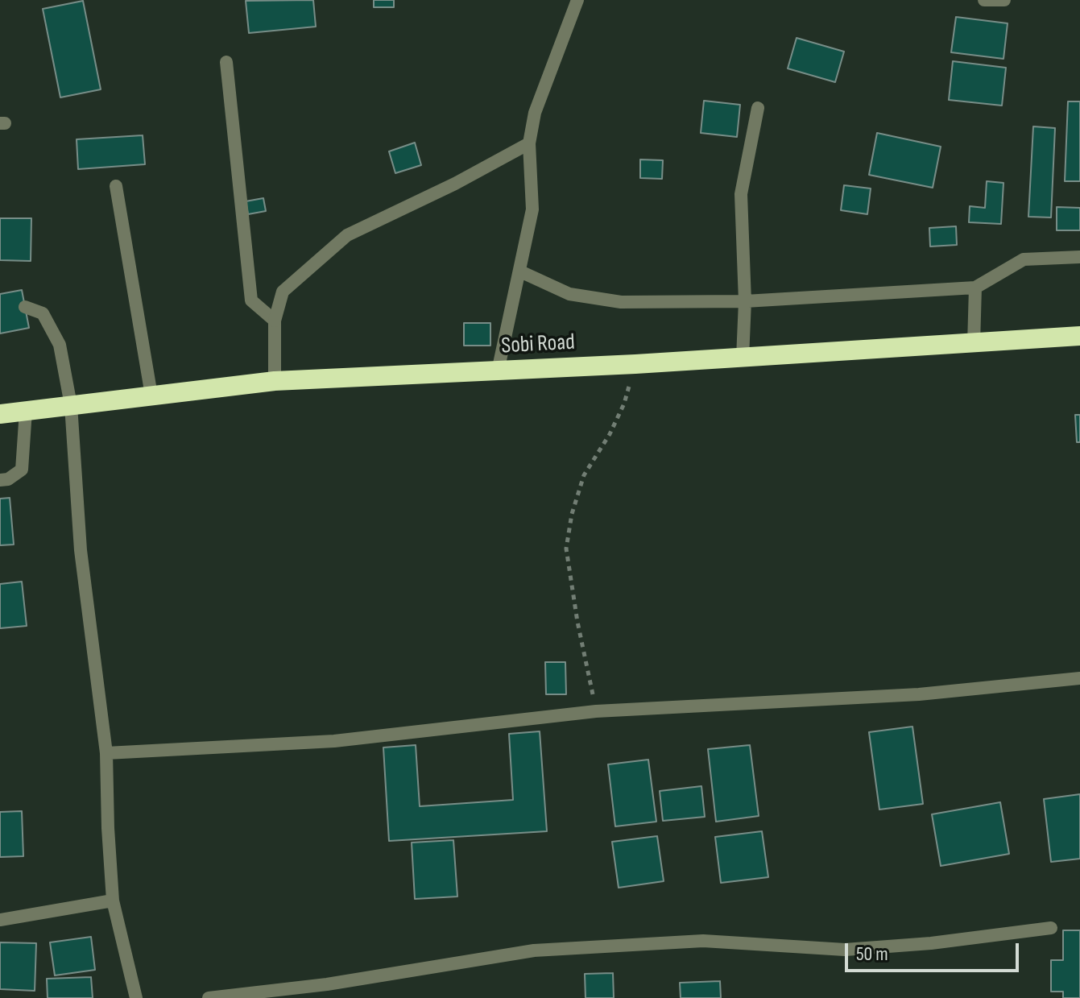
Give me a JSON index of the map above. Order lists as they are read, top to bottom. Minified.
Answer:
{"streets":{"highway":["Sobi Road"]},"scale_bar":"50 m"}
